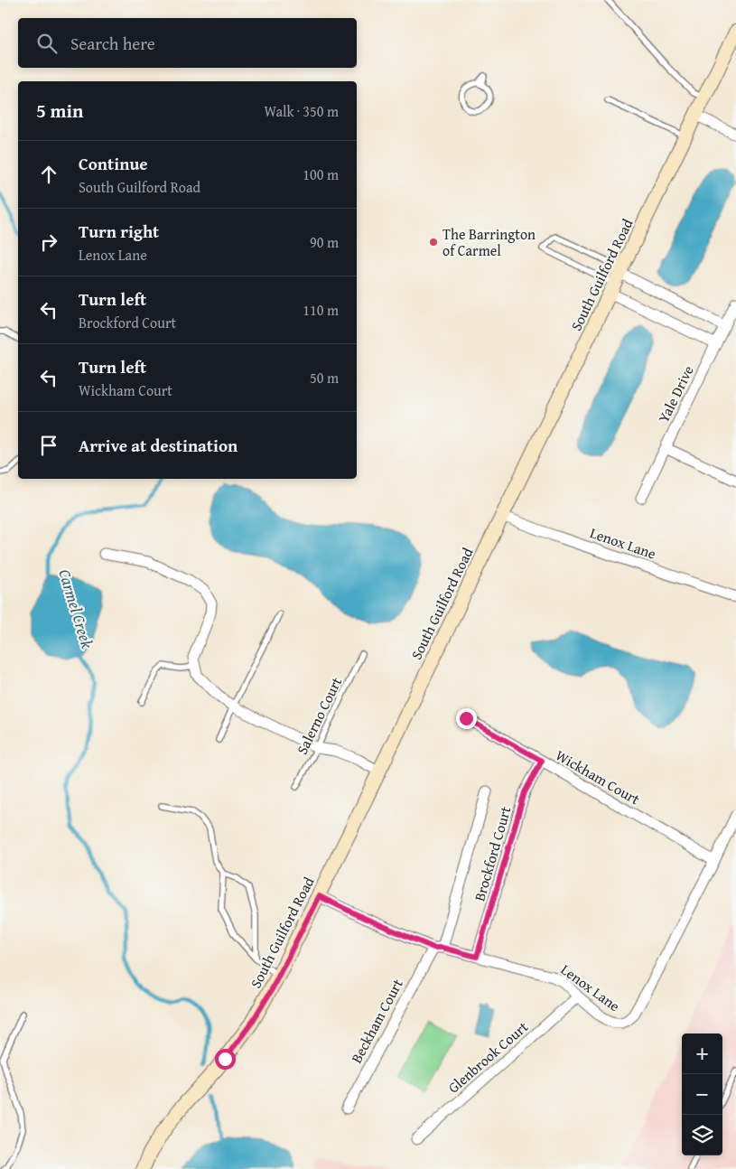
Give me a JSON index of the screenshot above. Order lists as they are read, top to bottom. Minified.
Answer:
{"streets":{"main road":["South Guilford Road"],"street":["Yale Drive","Lenox Lane","Wickham Court","Brockford Court","Beckham Court","Glenbrook Court"],"lane":["Salerno Court"]},"crossings":[["South Guilford Road","Lenox Lane"],["Lenox Lane","Wickham Court"],["Lenox Lane","Brockford Court"],["Lenox Lane","Beckham Court"],["Lenox Lane","Glenbrook Court"],["Wickham Court","Brockford Court"],["Brockford Court","Beckham Court"]],"water":["Carmel Creek"],"places":["The Barrington of Carmel"],"page":{"search":"Search here","heading":["5 min","Walk · 350 m"],"list":[["Continue","South Guilford Road","100 m"],["Turn right","Lenox Lane","90 m"],["Turn left","Brockford Court","110 m"],["Turn left","Wickham Court","50 m"],"Arrive at destination"],"map_buttons":["+","−"]}}
